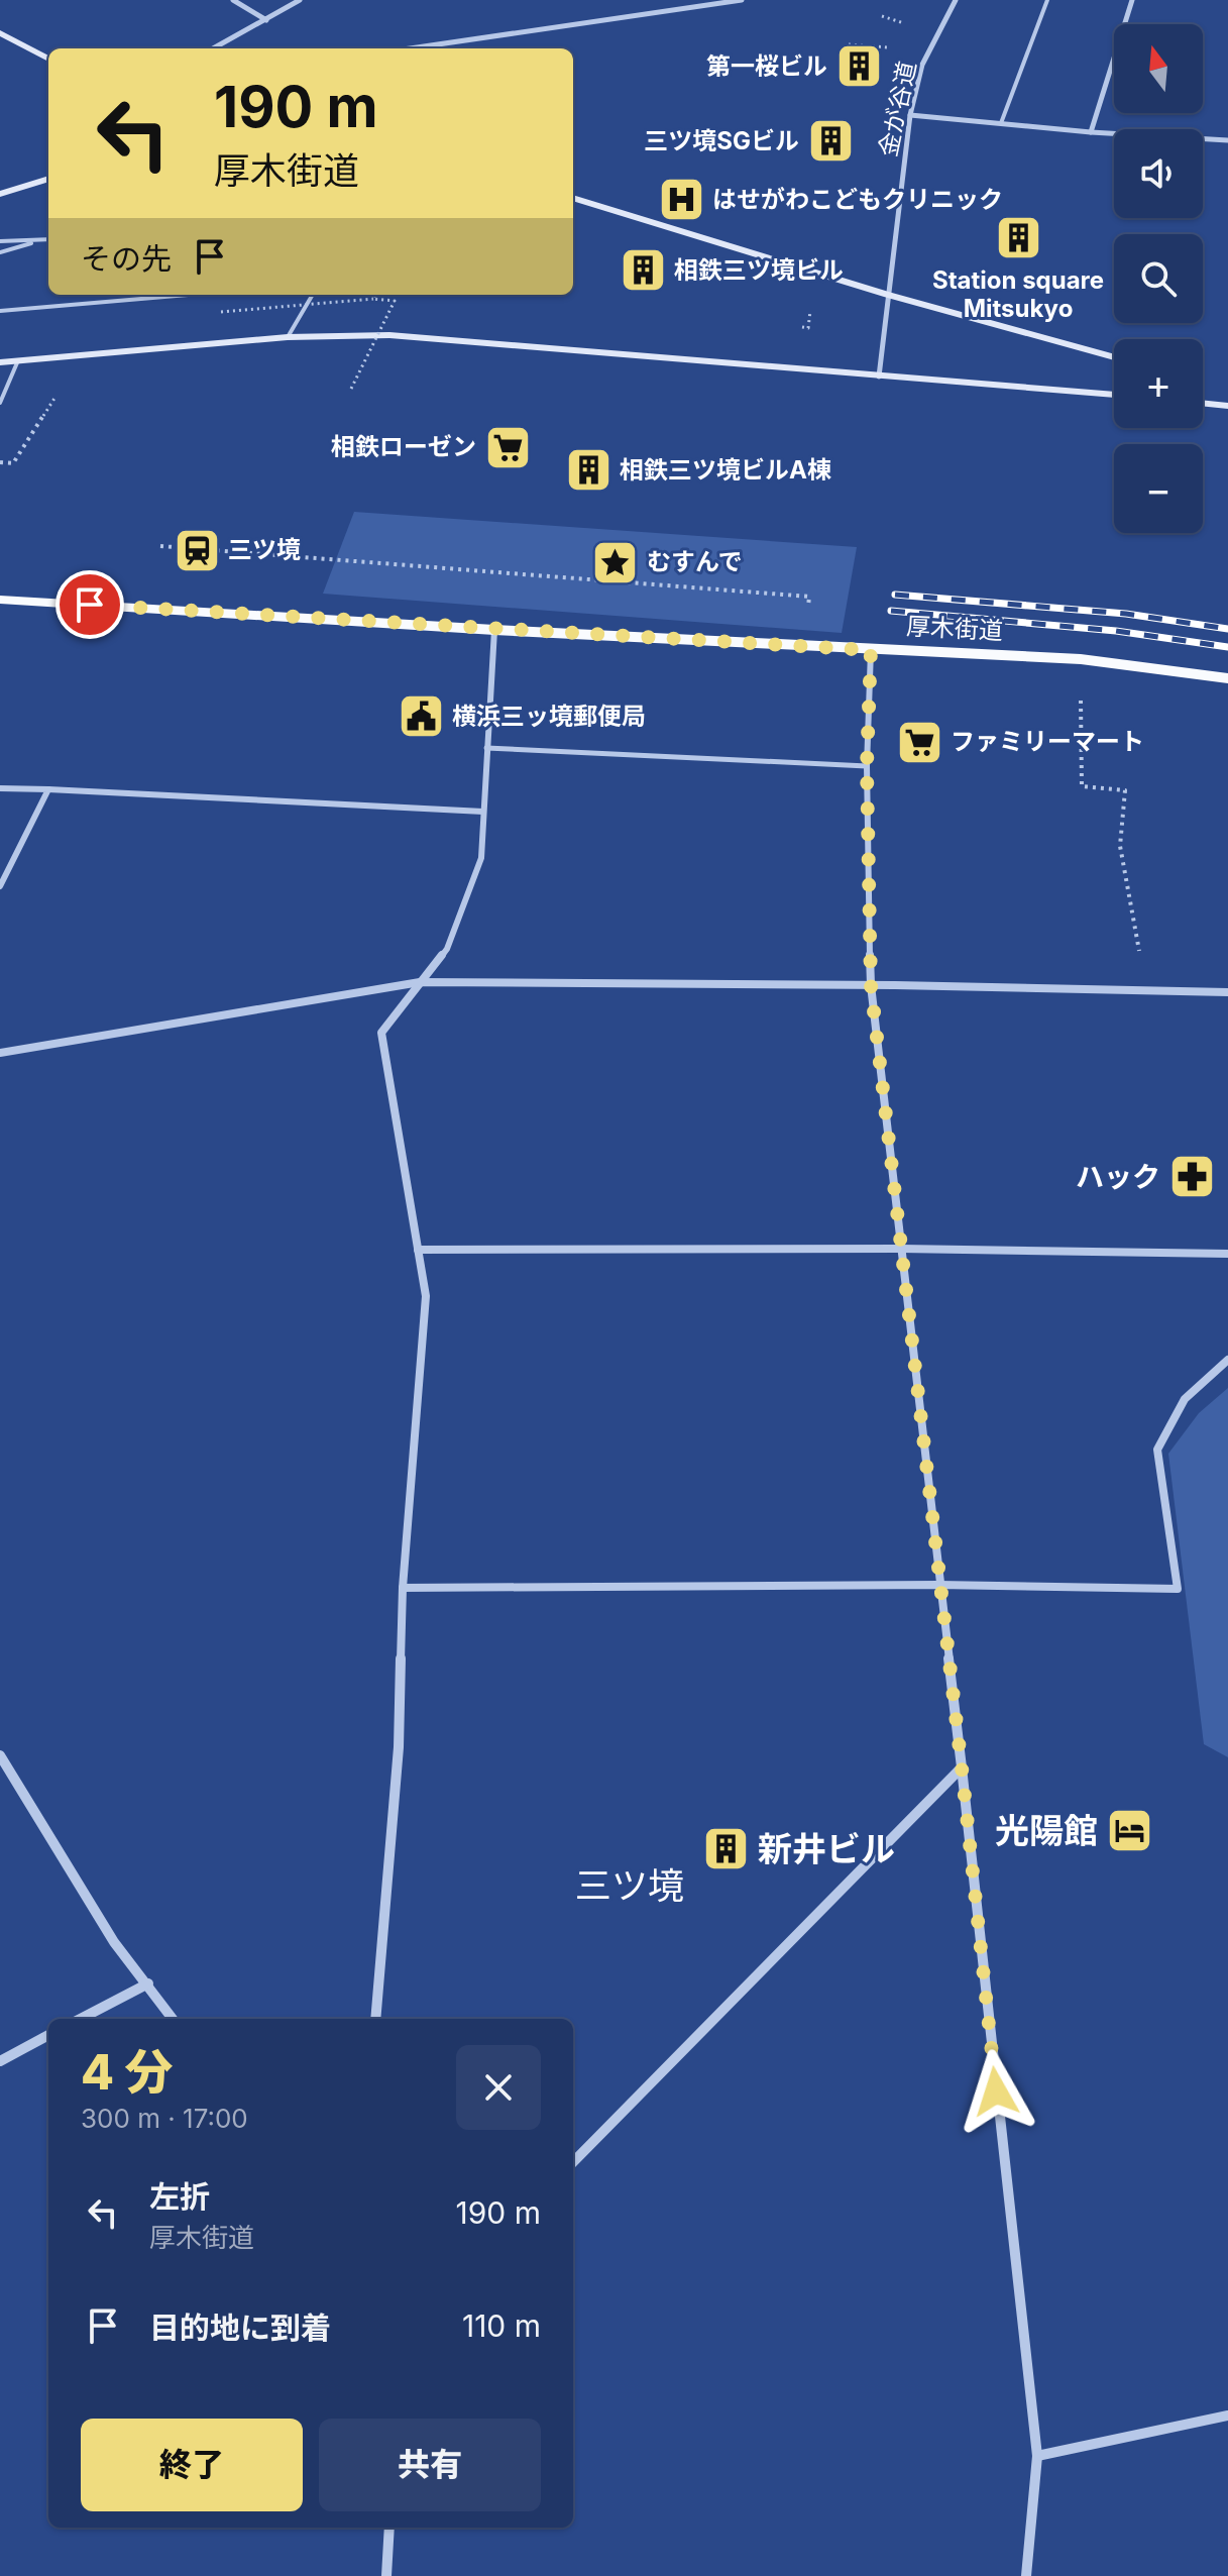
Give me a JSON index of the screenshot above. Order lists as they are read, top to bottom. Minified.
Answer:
{"streets":{"main road":["厚木街道"],"street":["金が谷道"]},"districts":["三ツ境"],"places":{"building":["第一桜ビル","三ツ境SGビル","Station square Mitsukyo","相鉄三ツ境ビル","相鉄三ツ境ビルA棟","新井ビル"],"hospital":["はせがわこどもクリニック"],"supermarket":["相鉄ローゼン","ファミリーマート"],"station":["三ツ境"],"place":["むすんで"],"public building":["横浜三ッ境郵便局"],"pharmacy":["ハック"],"hotel":["光陽館"]},"north":"top","page":{"map_buttons":["+","−"],"turn":["190 m","厚木街道"],"then":"その先","heading":["4 分","300 m · 17:00"],"list":[{"name":"左折","note":"厚木街道","value":"190 m"},{"name":"目的地に到着","value":"110 m"}],"buttons":["終了","共有"]}}
